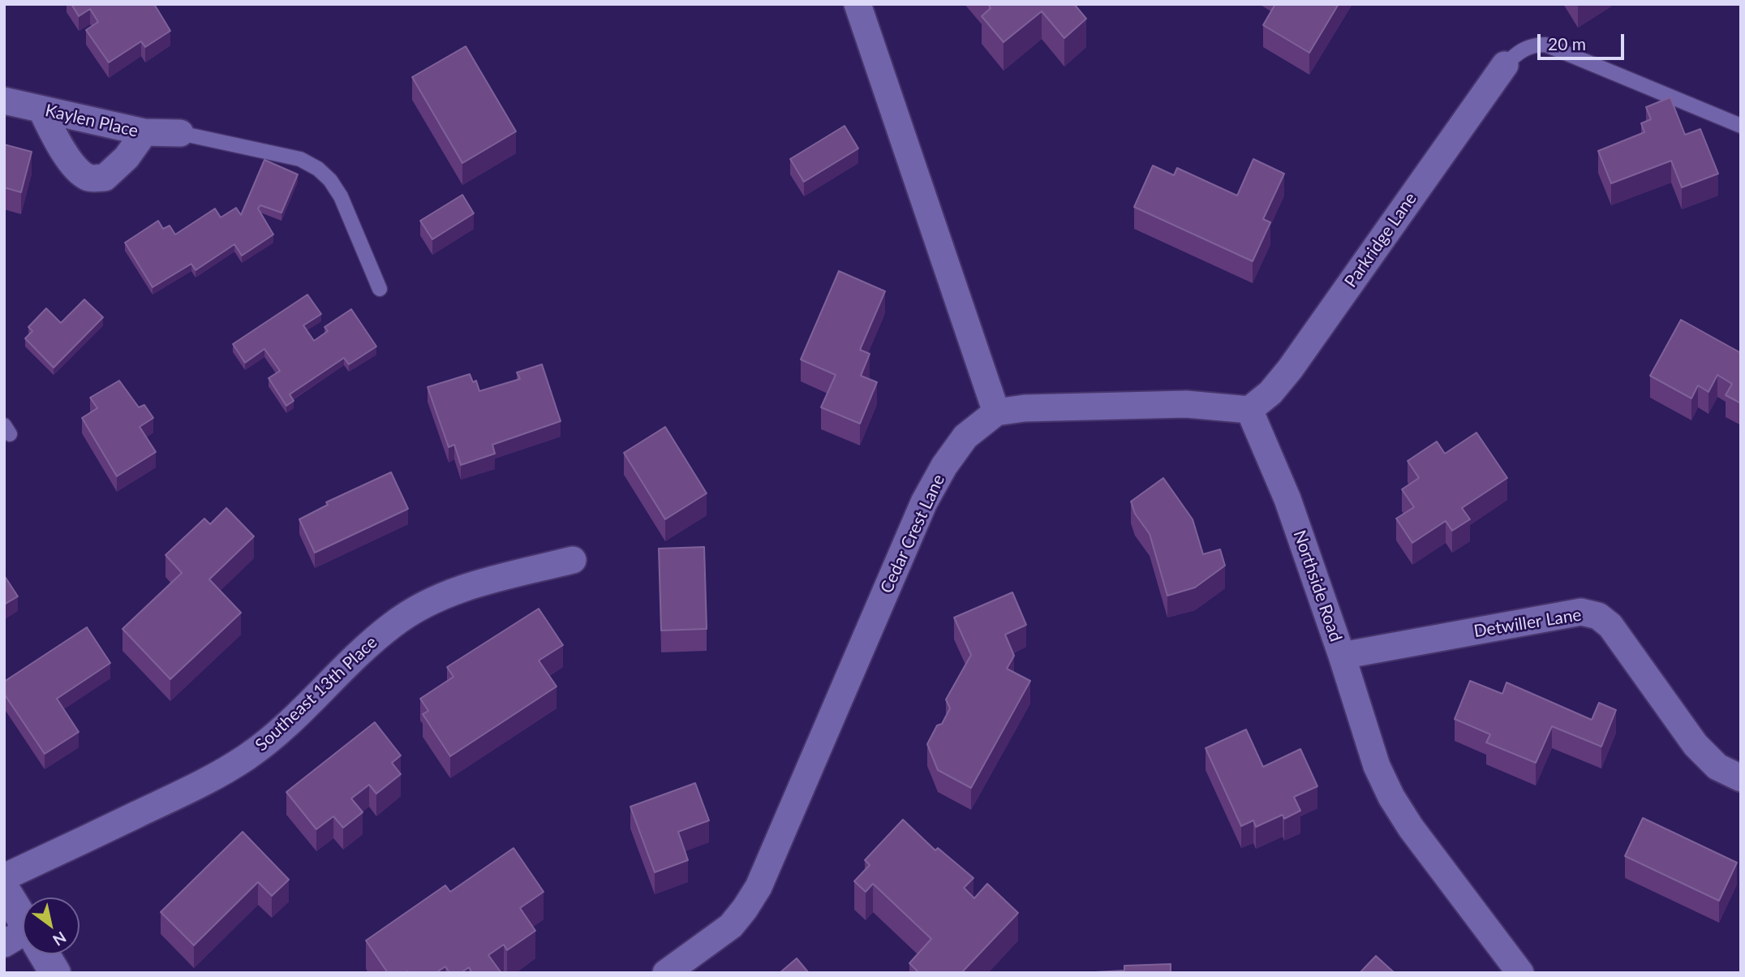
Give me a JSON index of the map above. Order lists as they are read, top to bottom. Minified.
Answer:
{"streets":{"street":["Kaylen Place","Parkridge Lane","Cedar Crest Lane","Northside Road","Detwiller Lane","Southeast 13th Place"]},"crossings":[["Parkridge Lane","Northside Road"],["Northside Road","Detwiller Lane"]],"scale_bar":"20 m","north":"bottom right"}
